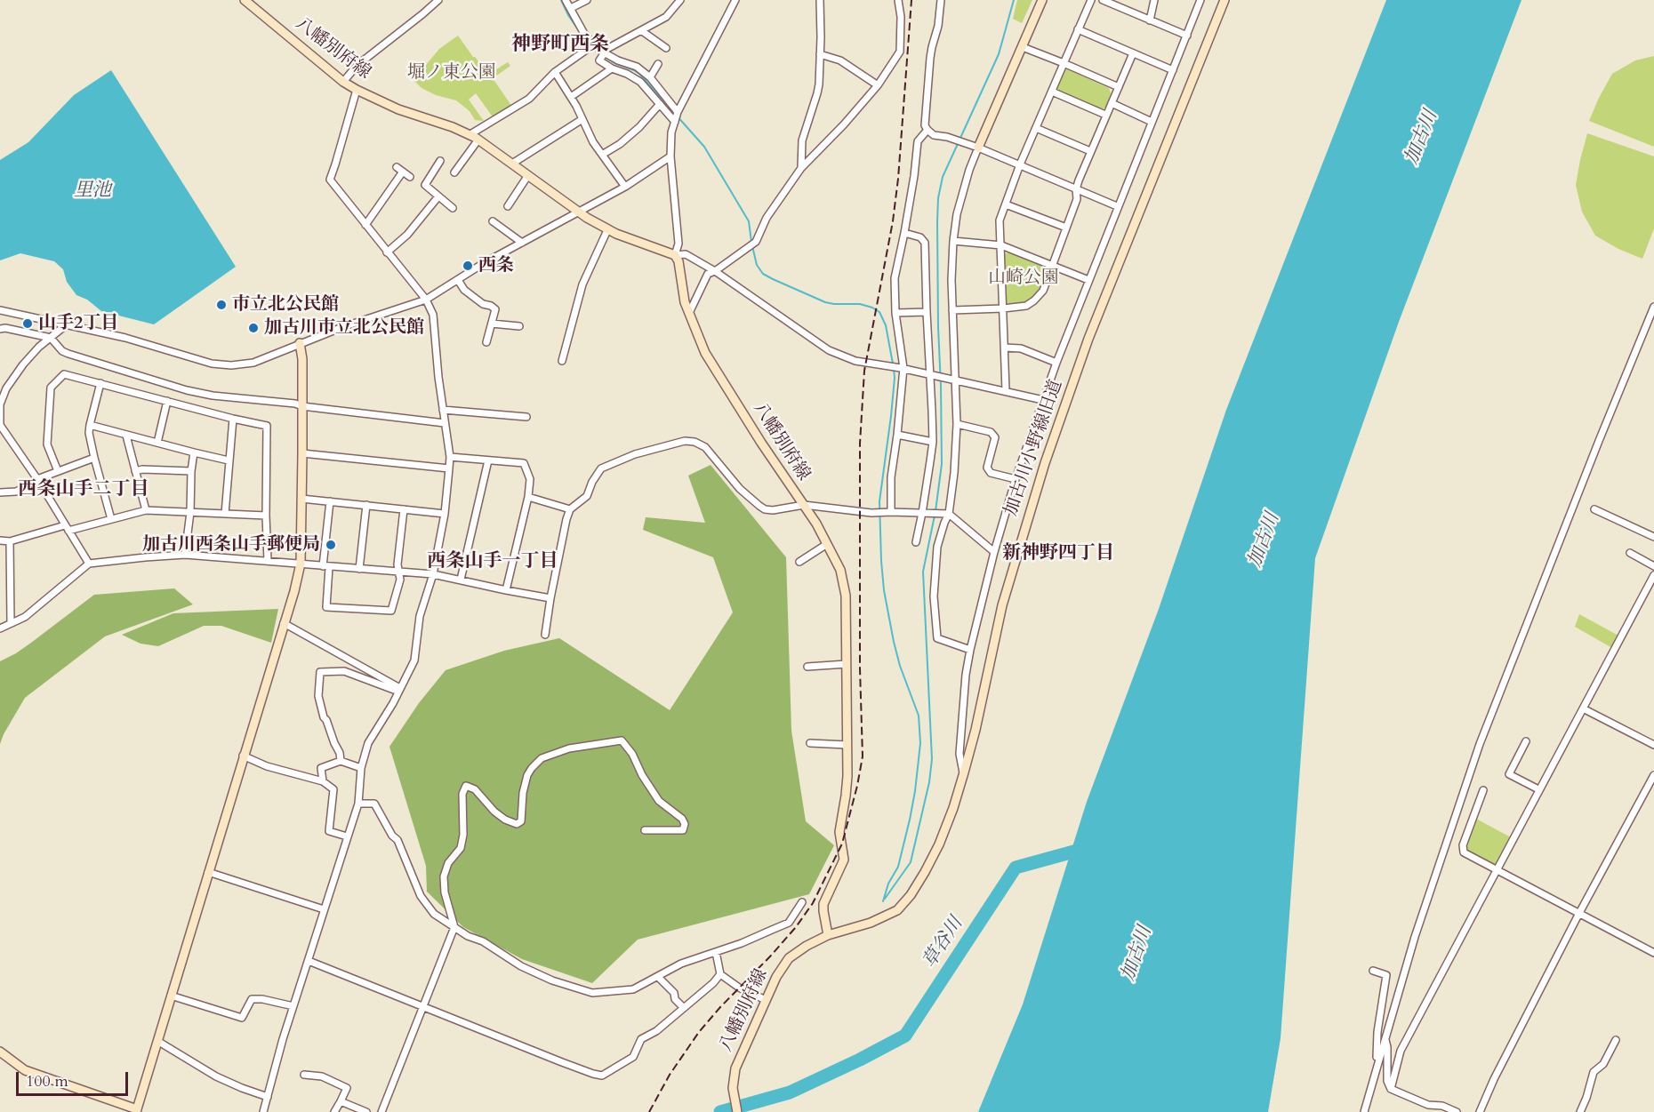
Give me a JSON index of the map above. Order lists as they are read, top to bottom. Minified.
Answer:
{"streets":{"street":["八幡別府線","加古川小野線旧道"]},"crossings":[["八幡別府線","加古川小野線旧道"]],"districts":["神野町西条","西条山手二丁目","新神野四丁目","西条山手一丁目"],"water":["加古川","里池","草谷川"],"parks":["堀ノ東公園","山崎公園"],"places":["西条","市立北公民館","山手2丁目","加古川市立北公民館","加古川西条山手郵便局"],"scale_bar":"100 m"}
